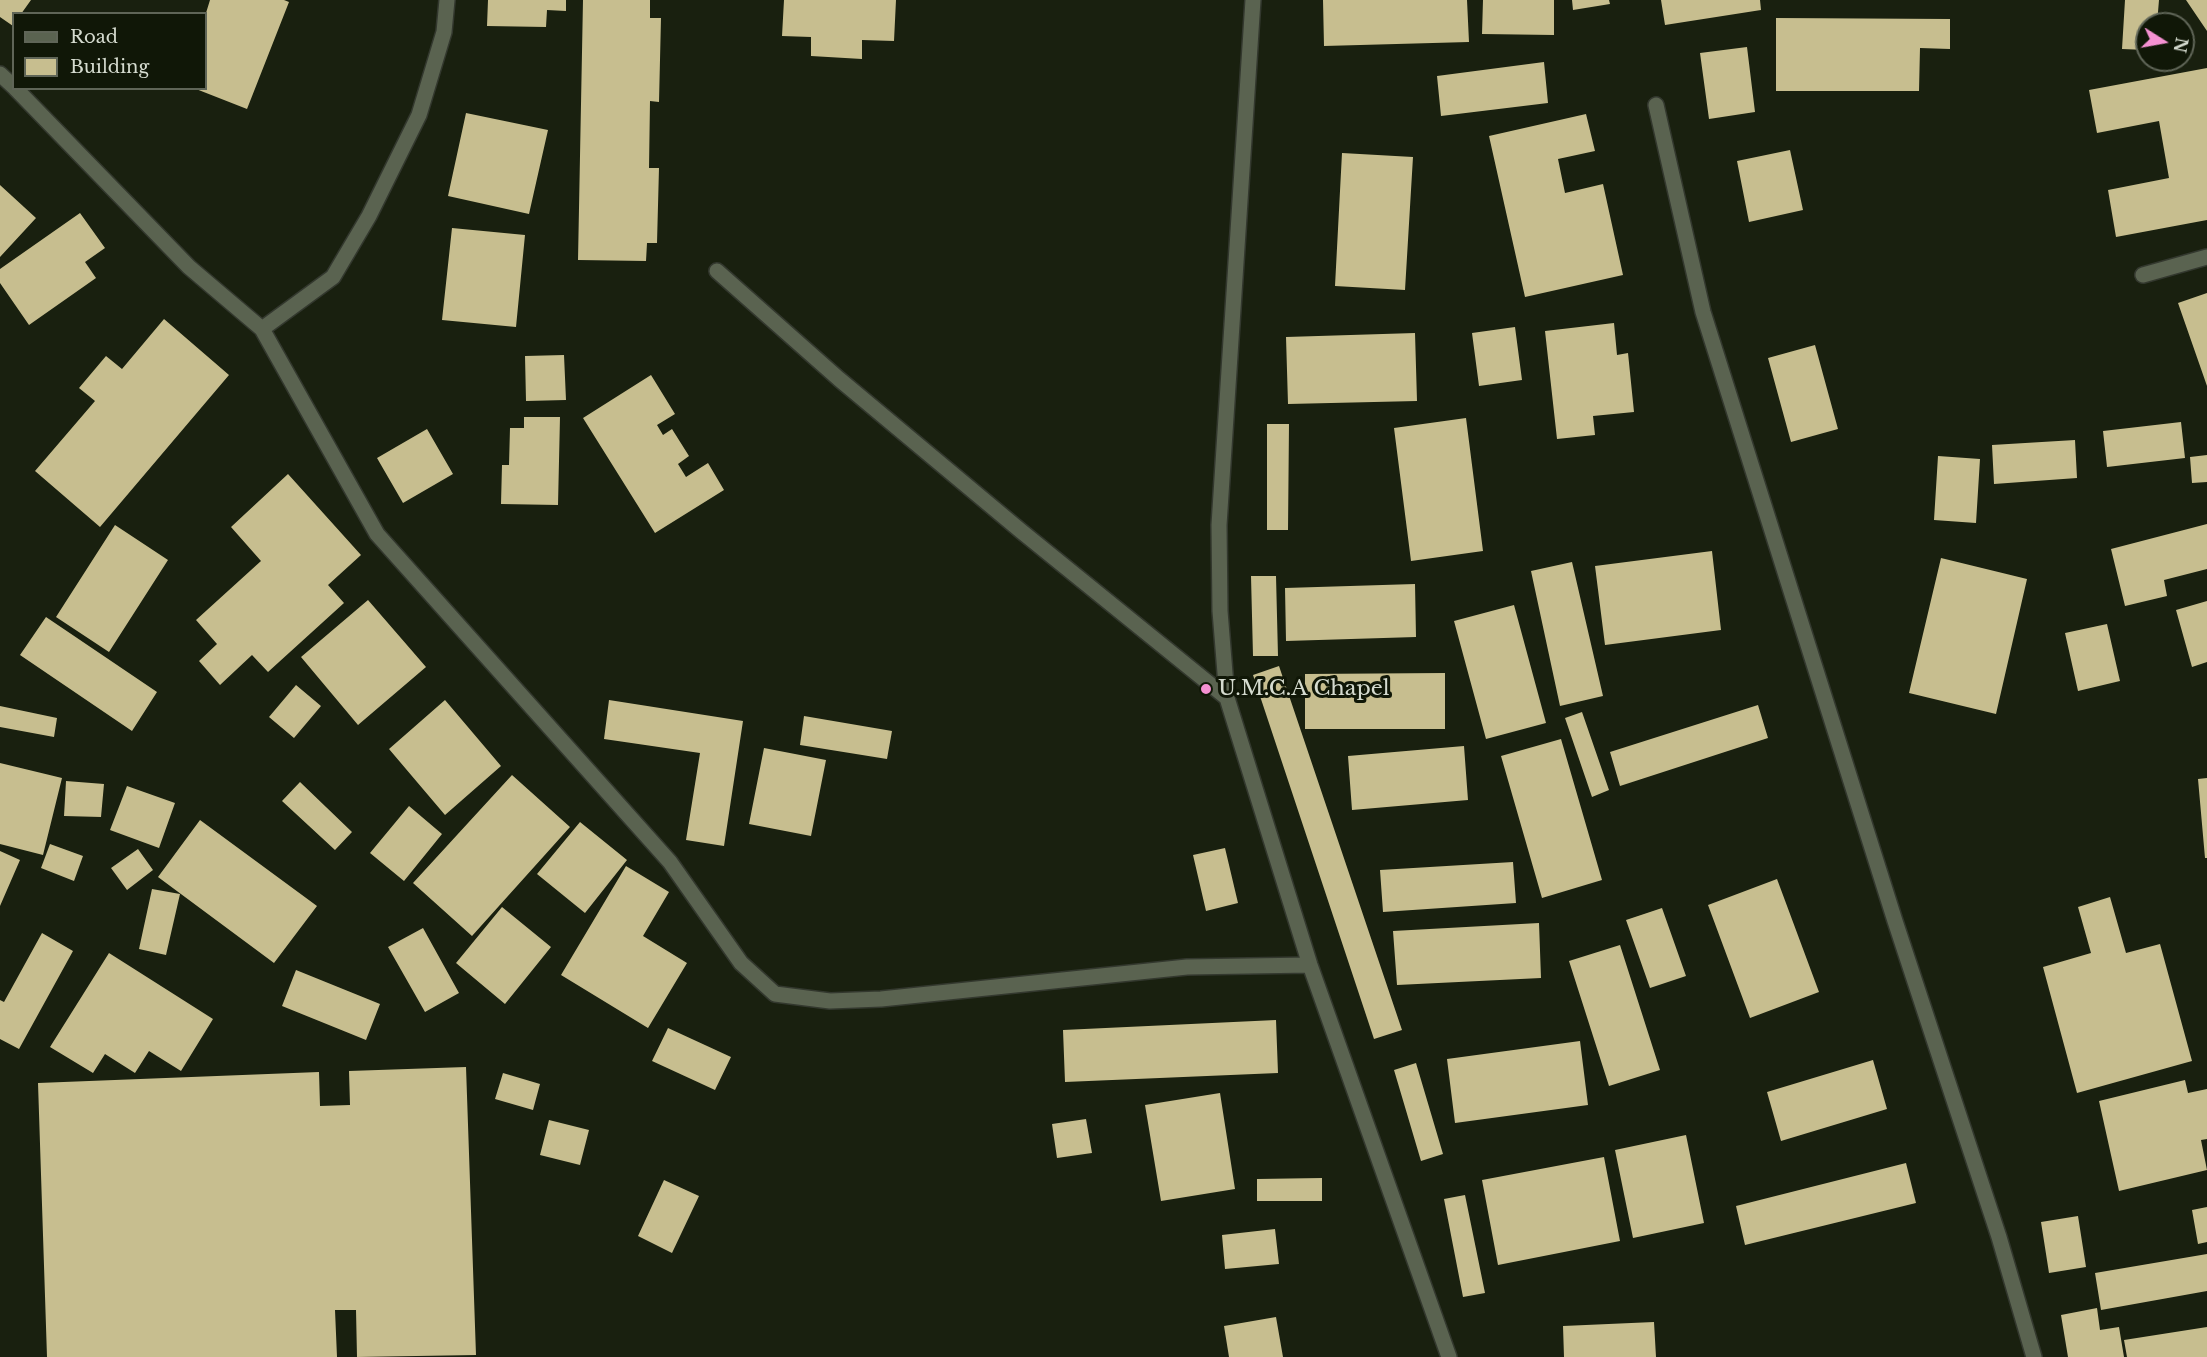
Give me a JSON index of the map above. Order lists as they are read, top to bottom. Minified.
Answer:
{"places":["U.M.C.A Chapel"],"legend":["Road","Building"],"north":"right"}
